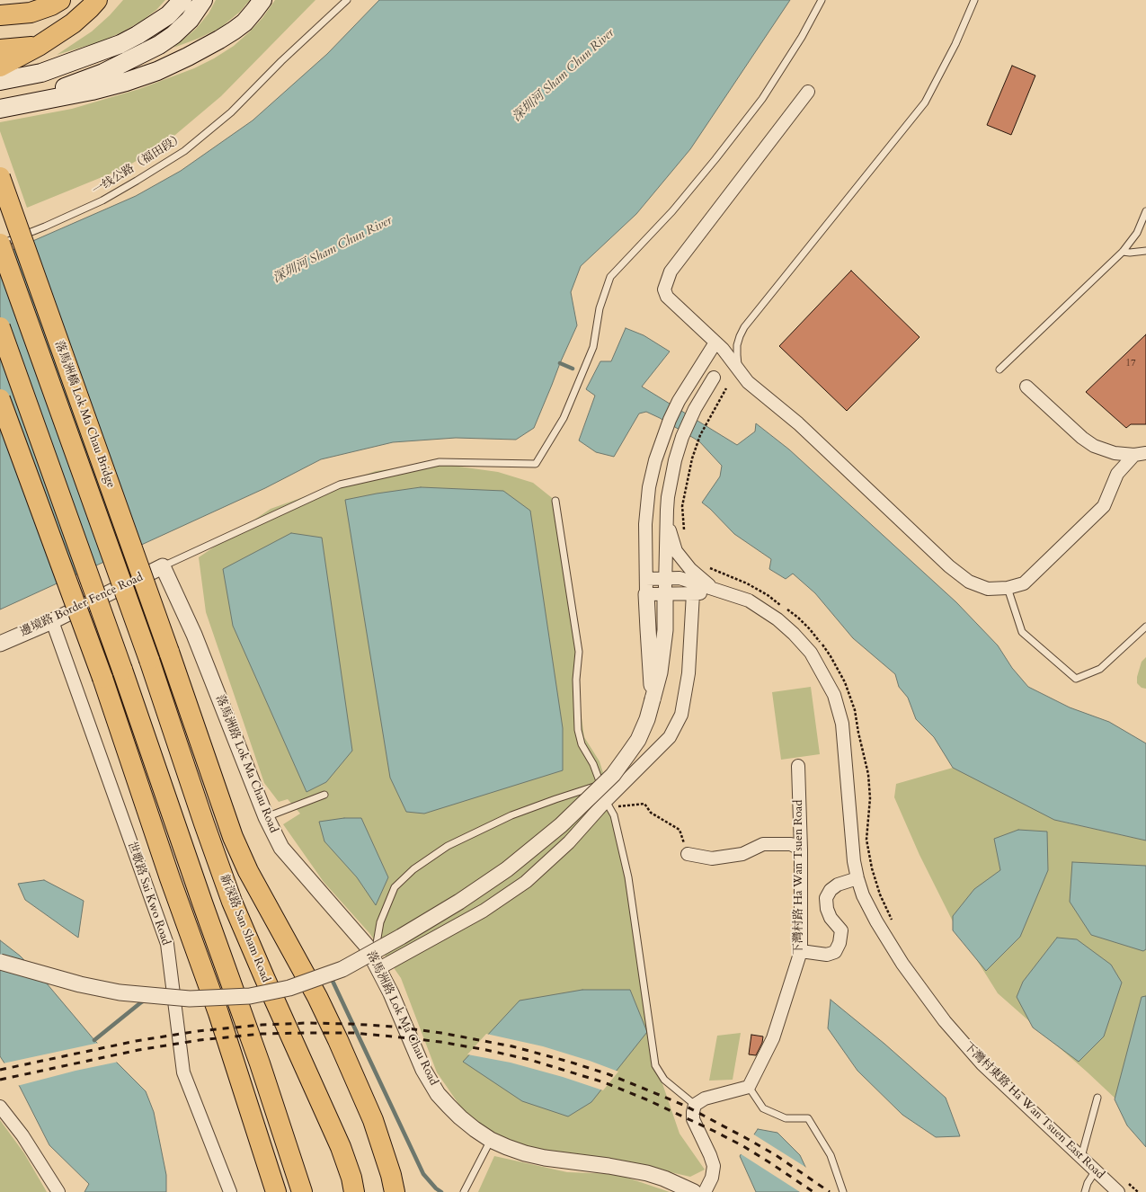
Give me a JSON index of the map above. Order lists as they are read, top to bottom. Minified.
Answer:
{"streets":{"main road":["落馬洲橋 Lok Ma Chau Bridge","新深路 San Sham Road"],"street":["邊境路 Border Fence Road","落馬洲路 Lok Ma Chau Road","下灣村路 Ha Wan Tsuen Road","世歌路 Sai Kwo Road","下灣村東路 Ha Wan Tsuen East Road"],"lane":["一线公路（福田段）"]},"crossings":[["一线公路（福田段）","落馬洲橋 Lok Ma Chau Bridge"],["落馬洲橋 Lok Ma Chau Bridge","新深路 San Sham Road"],["邊境路 Border Fence Road","落馬洲路 Lok Ma Chau Road"],["邊境路 Border Fence Road","世歌路 Sai Kwo Road"]],"water":["深圳河 Sham Chun River"],"house_numbers":["17"]}
